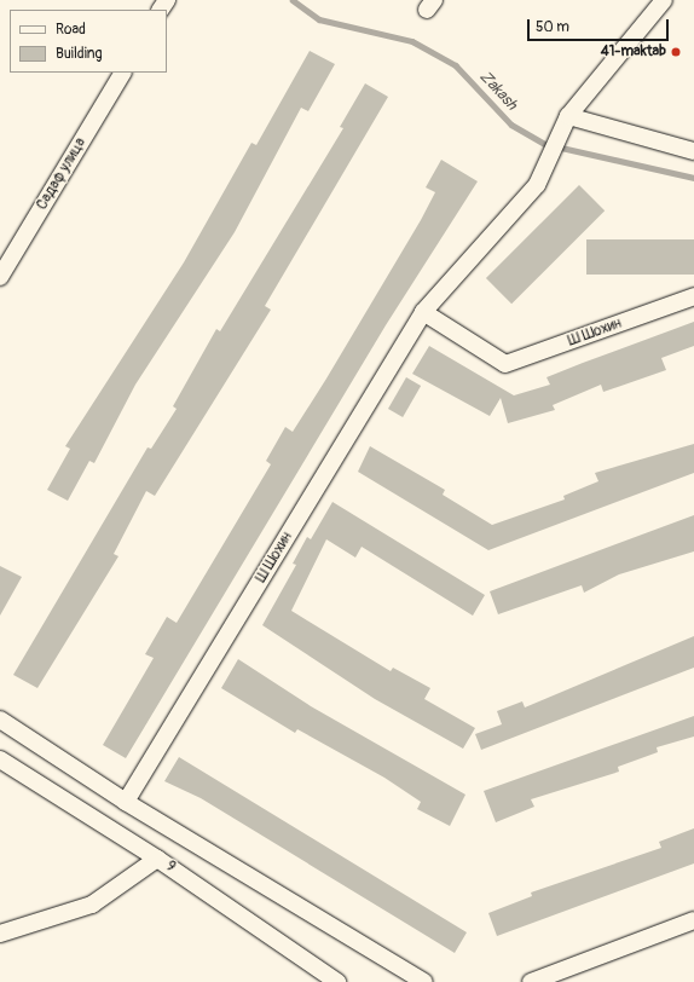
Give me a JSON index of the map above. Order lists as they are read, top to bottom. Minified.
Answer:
{"streets":{"street":["Садаф улица","Ш Шохин","9"]},"water":["Zakash"],"places":["41-maktab"],"legend":["Road","Building"],"scale_bar":"50 m"}
